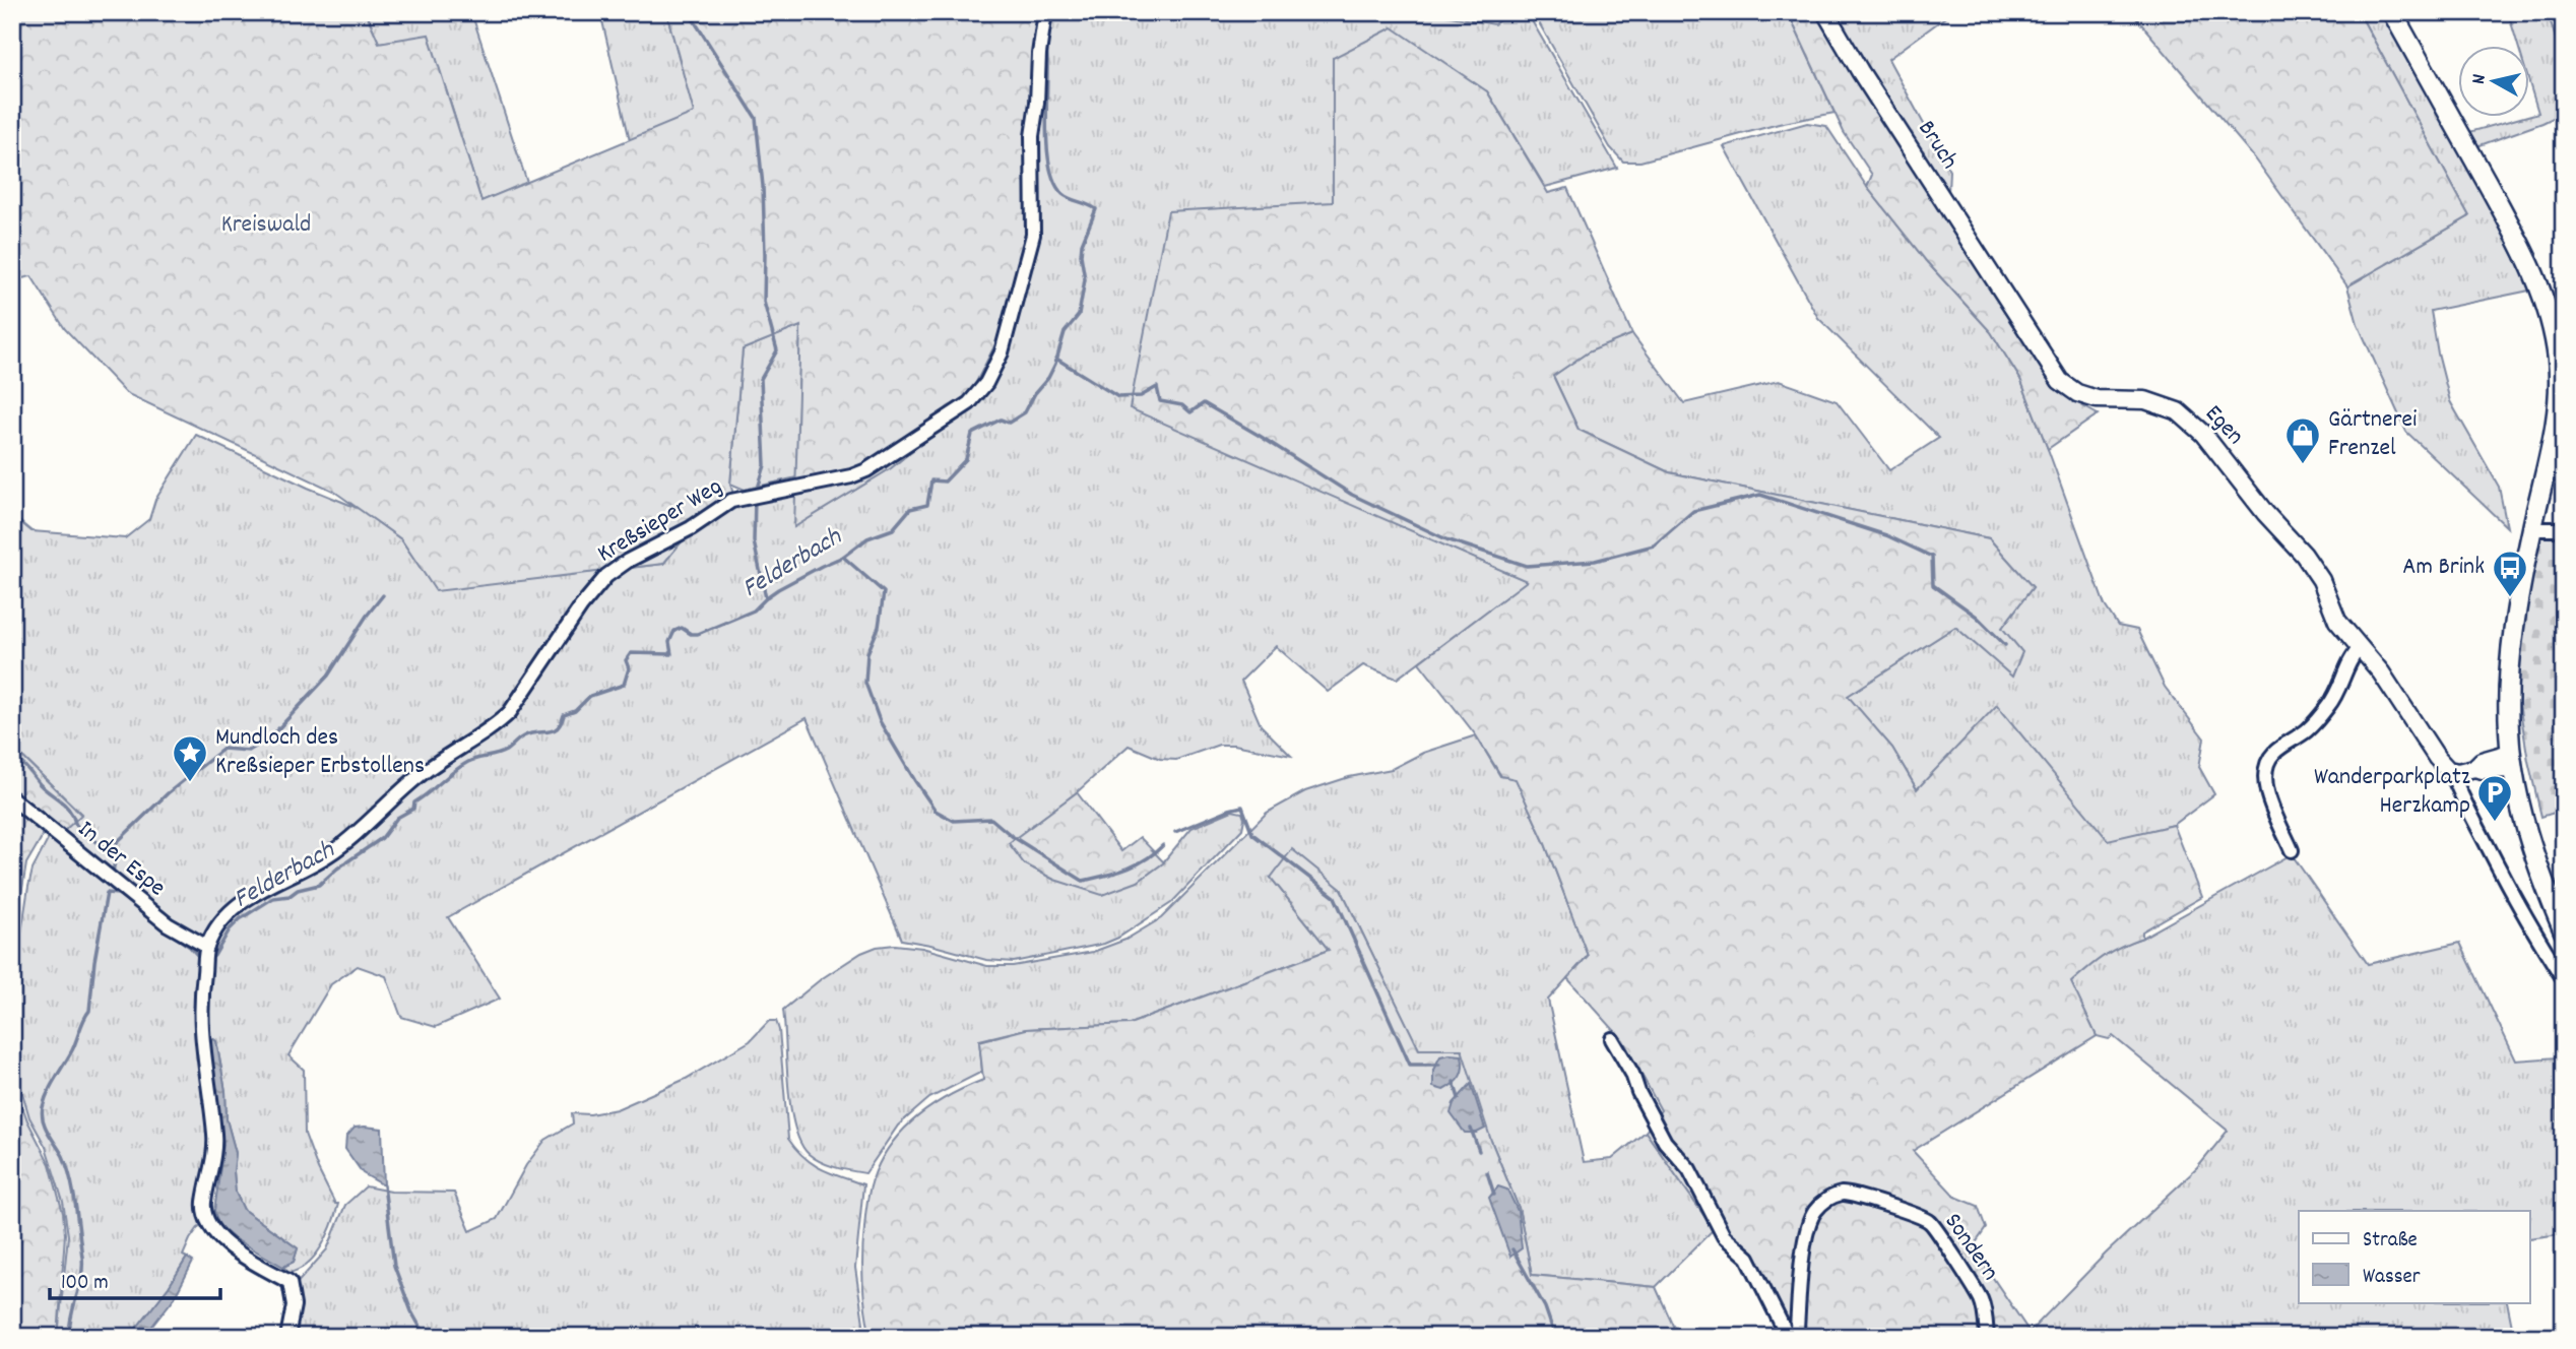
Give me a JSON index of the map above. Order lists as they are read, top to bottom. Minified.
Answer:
{"streets":{"street":["Bruch","Egen","Kreßsieper Weg","In der Espe","Sondern"]},"crossings":[["Bruch","Egen"],["Kreßsieper Weg","In der Espe"]],"water":["Felderbach"],"parks":["Kreiswald"],"places":{"shop":["Gärtnerei Frenzel"],"bus stop":["Am Brink"],"place":["Mundloch des Kreßsieper Erbstollens"],"parking":["Wanderparkplatz Herzkamp"]},"legend":["Straße","Wasser"],"scale_bar":"100 m","north":"left"}
